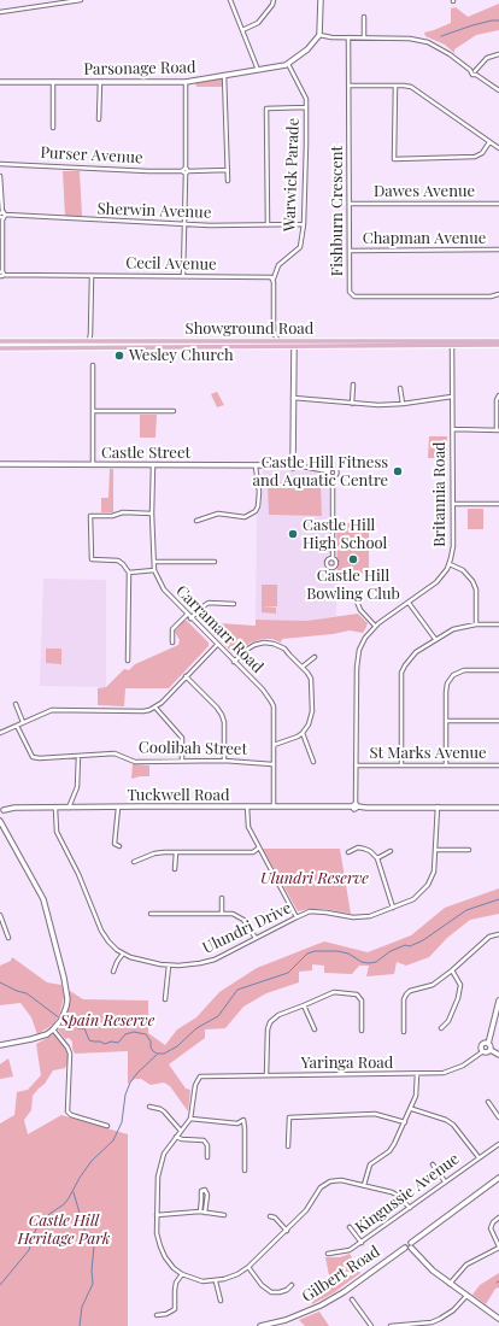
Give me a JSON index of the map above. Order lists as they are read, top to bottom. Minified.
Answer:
{"streets":{"main road":["Showground Road"],"street":["Parsonage Road","Purser Avenue","Warwick Parade","Dawes Avenue","Sherwin Avenue","Fishburn Crescent","Chapman Avenue","Cecil Avenue","Castle Street","Britannia Road","Carramarr Road","Coolibah Street","St Marks Avenue","Tuckwell Road","Ulundri Drive","Yaringa Road","Kingussie Avenue","Gilbert Road"]},"crossings":[["Parsonage Road","Warwick Parade"],["Warwick Parade","Sherwin Avenue"],["Warwick Parade","Cecil Avenue"],["Dawes Avenue","Fishburn Crescent"],["Fishburn Crescent","Chapman Avenue"],["Showground Road","Britannia Road"],["Castle Street","Carramarr Road"],["Britannia Road","St Marks Avenue"],["Britannia Road","Tuckwell Road"],["Carramarr Road","Coolibah Street"],["Carramarr Road","Tuckwell Road"],["Tuckwell Road","Ulundri Drive"]],"parks":["Ulundri Reserve","Spain Reserve","Castle Hill Heritage Park"],"places":["Wesley Church","Castle Hill Fitness and Aquatic Centre","Castle Hill High School","Castle Hill Bowling Club"]}
